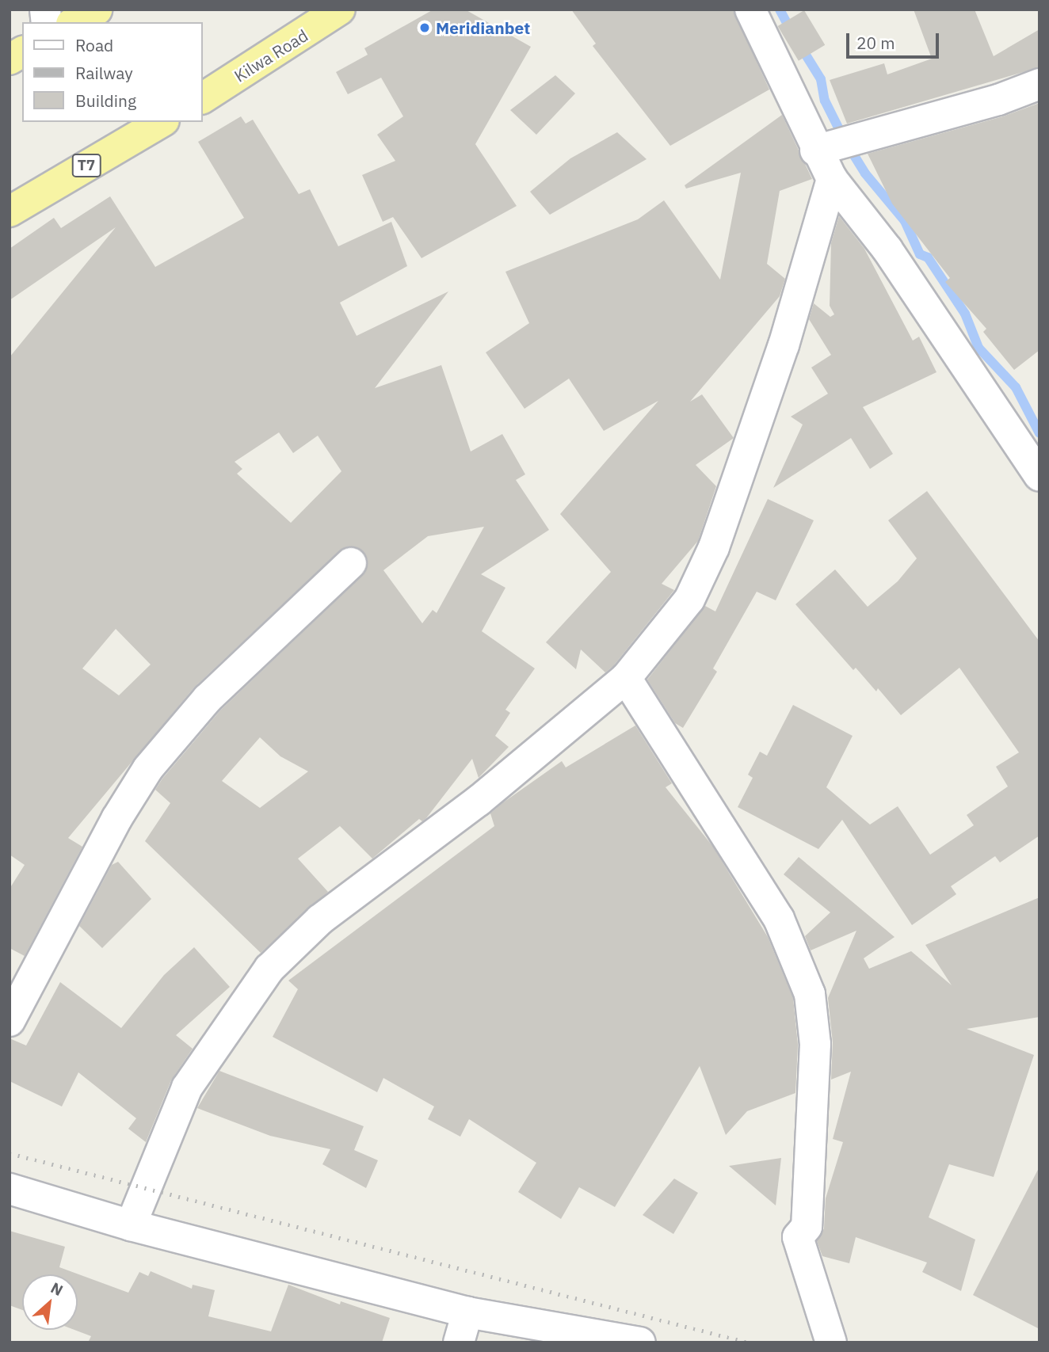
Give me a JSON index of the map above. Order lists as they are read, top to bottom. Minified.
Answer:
{"streets":{"highway":["Kilwa Road","T7"]},"places":["Meridianbet"],"legend":["Road","Railway","Building"],"scale_bar":"20 m","north":"top right"}
